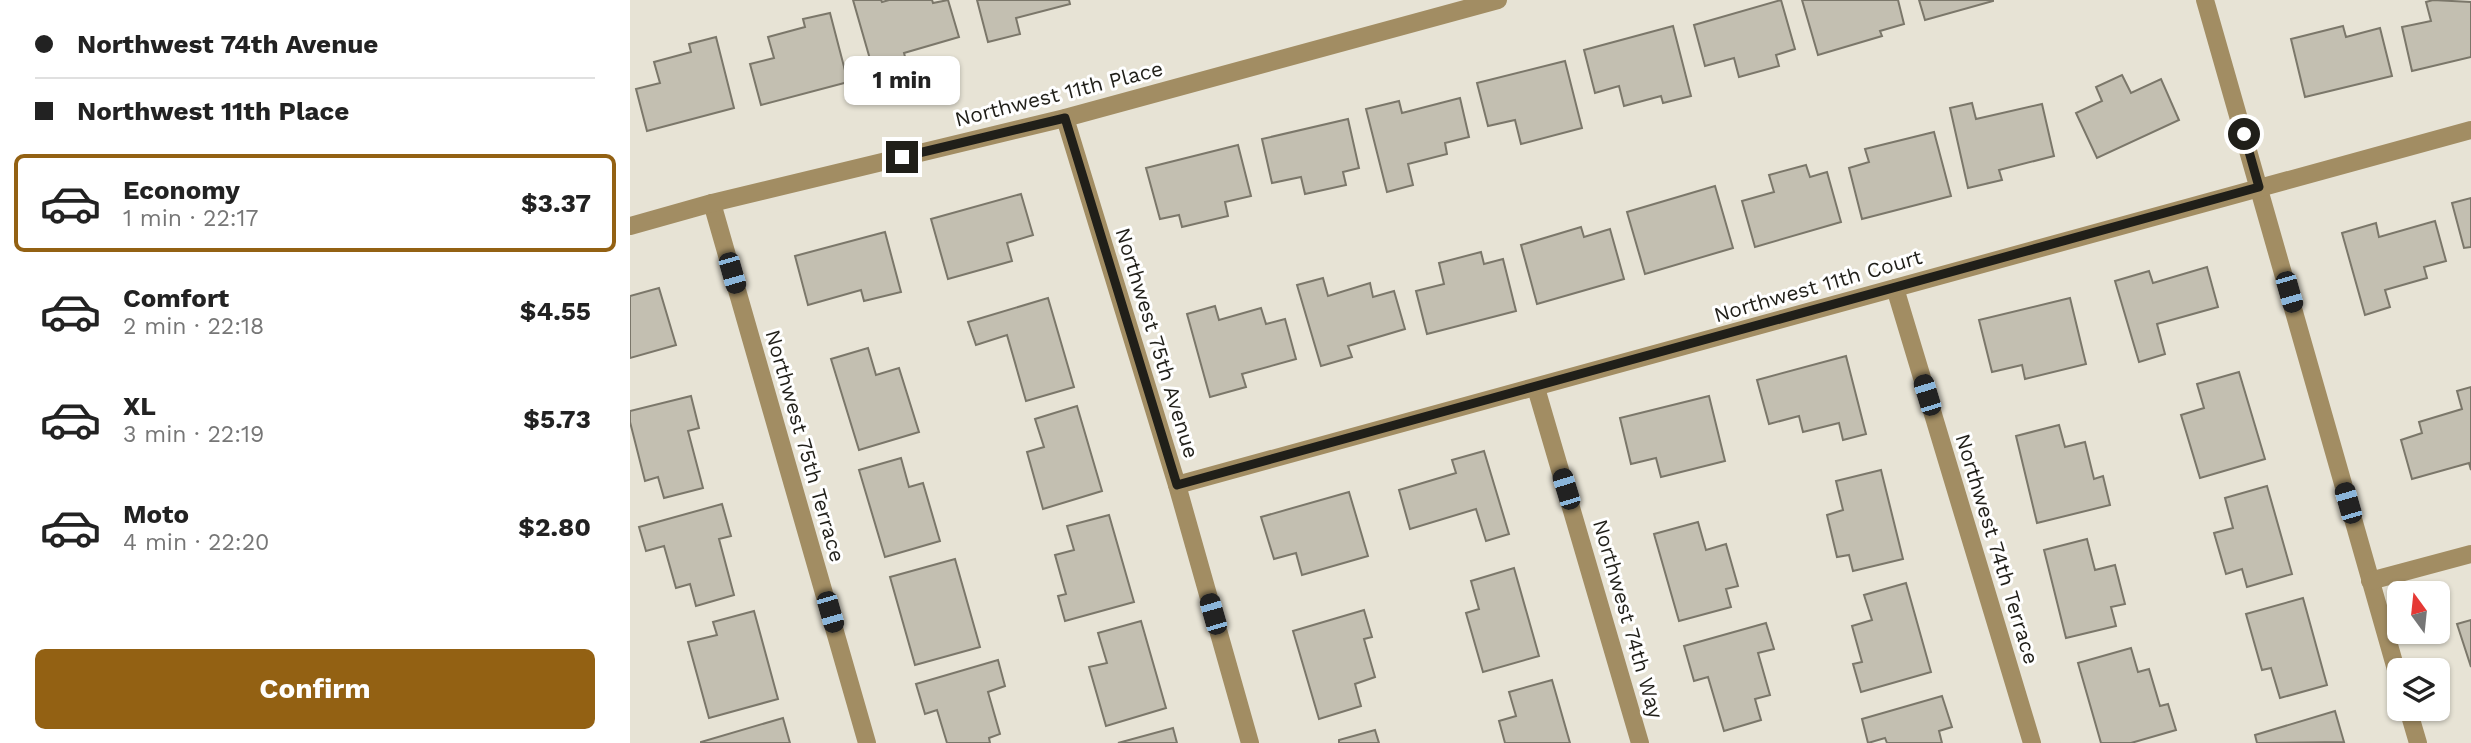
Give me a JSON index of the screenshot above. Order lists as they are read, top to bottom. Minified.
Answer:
{"streets":{"street":["Northwest 11th Place","Northwest 11th Court","Northwest 75th Avenue","Northwest 75th Terrace","Northwest 74th Terrace","Northwest 74th Way"]},"crossings":[["Northwest 11th Place","Northwest 75th Avenue"],["Northwest 11th Place","Northwest 75th Terrace"],["Northwest 11th Court","Northwest 75th Avenue"],["Northwest 11th Court","Northwest 74th Terrace"],["Northwest 11th Court","Northwest 74th Way"]],"north":"top","page":{"banner":["Northwest 74th Avenue","Northwest 11th Place"],"bubble":"1 min","list":[{"name":"Economy","note":"1 min · 22:17","value":"$3.37"},{"name":"Comfort","note":"2 min · 22:18","value":"$4.55"},{"name":"XL","note":"3 min · 22:19","value":"$5.73"},{"name":"Moto","note":"4 min · 22:20","value":"$2.80"}],"buttons":"Confirm"}}
